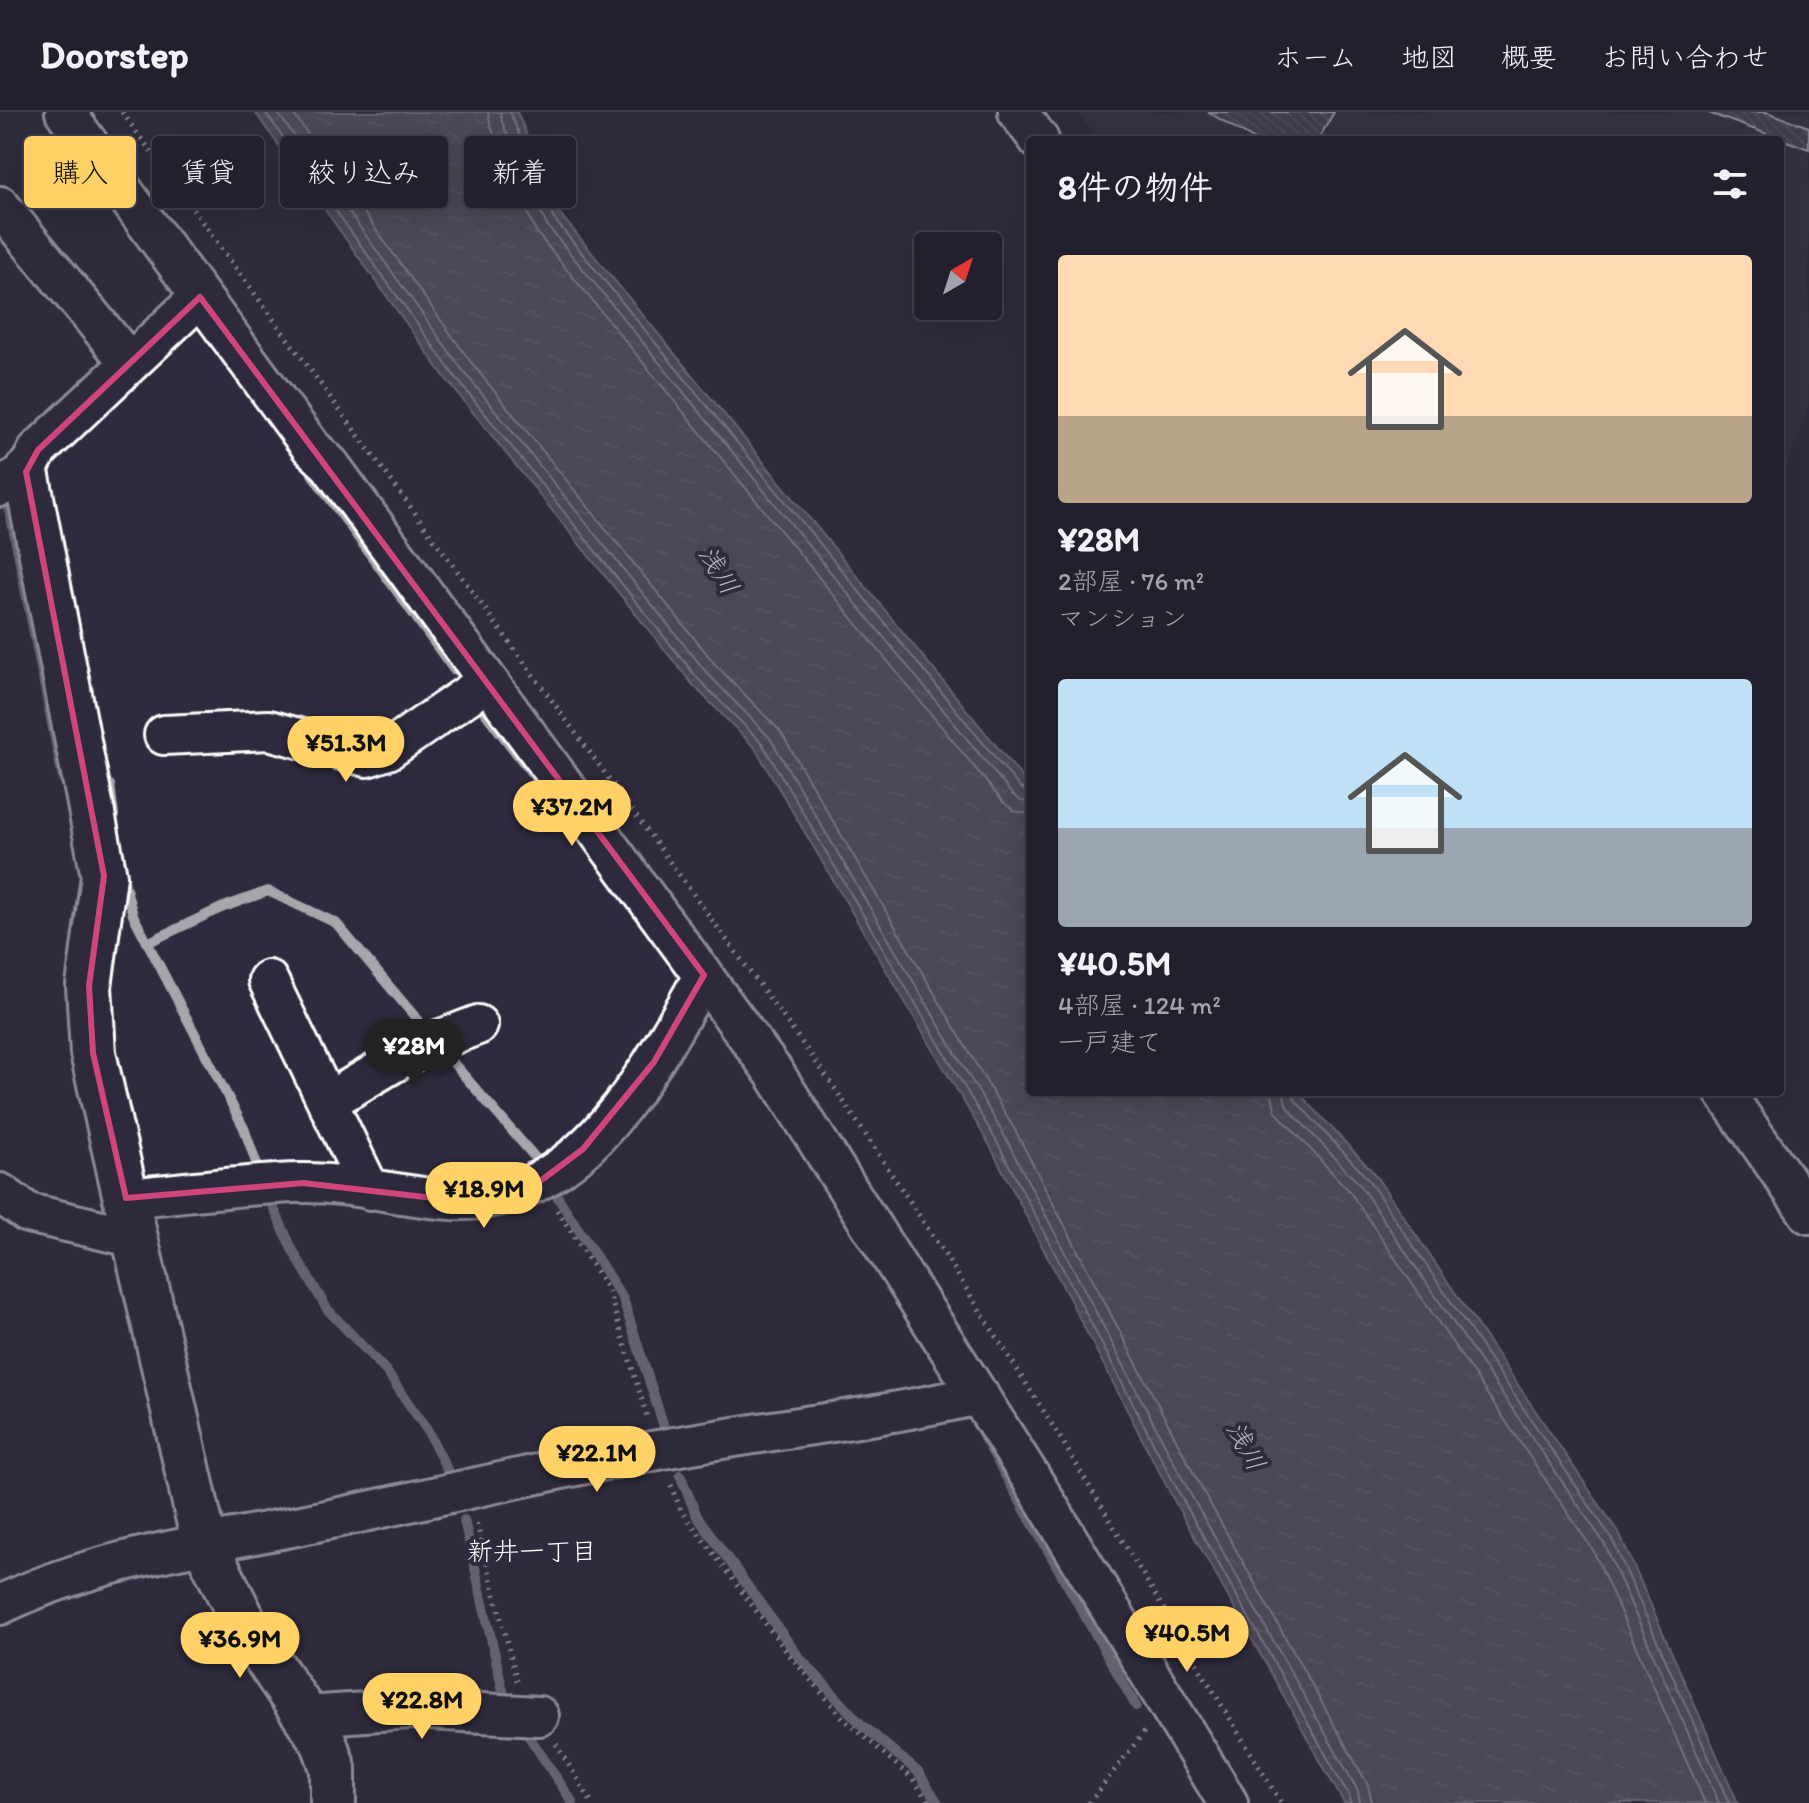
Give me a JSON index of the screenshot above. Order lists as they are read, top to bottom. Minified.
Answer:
{"districts":["新井一丁目"],"water":["浅川"],"north":"top right","page":{"header":"Doorstep","nav":["ホーム","地図","概要","お問い合わせ"],"chip":["購入","賃貸","絞り込み","新着"],"heading":"8件の物件","list":[{"name":"¥28M","note":"2部屋 · 76 m² · マンション"},{"name":"¥40.5M","note":"4部屋 · 124 m² · 一戸建て"}],"price":["¥51.3M","¥37.2M","¥28M","¥18.9M","¥22.1M","¥40.5M","¥36.9M","¥22.8M"]}}
